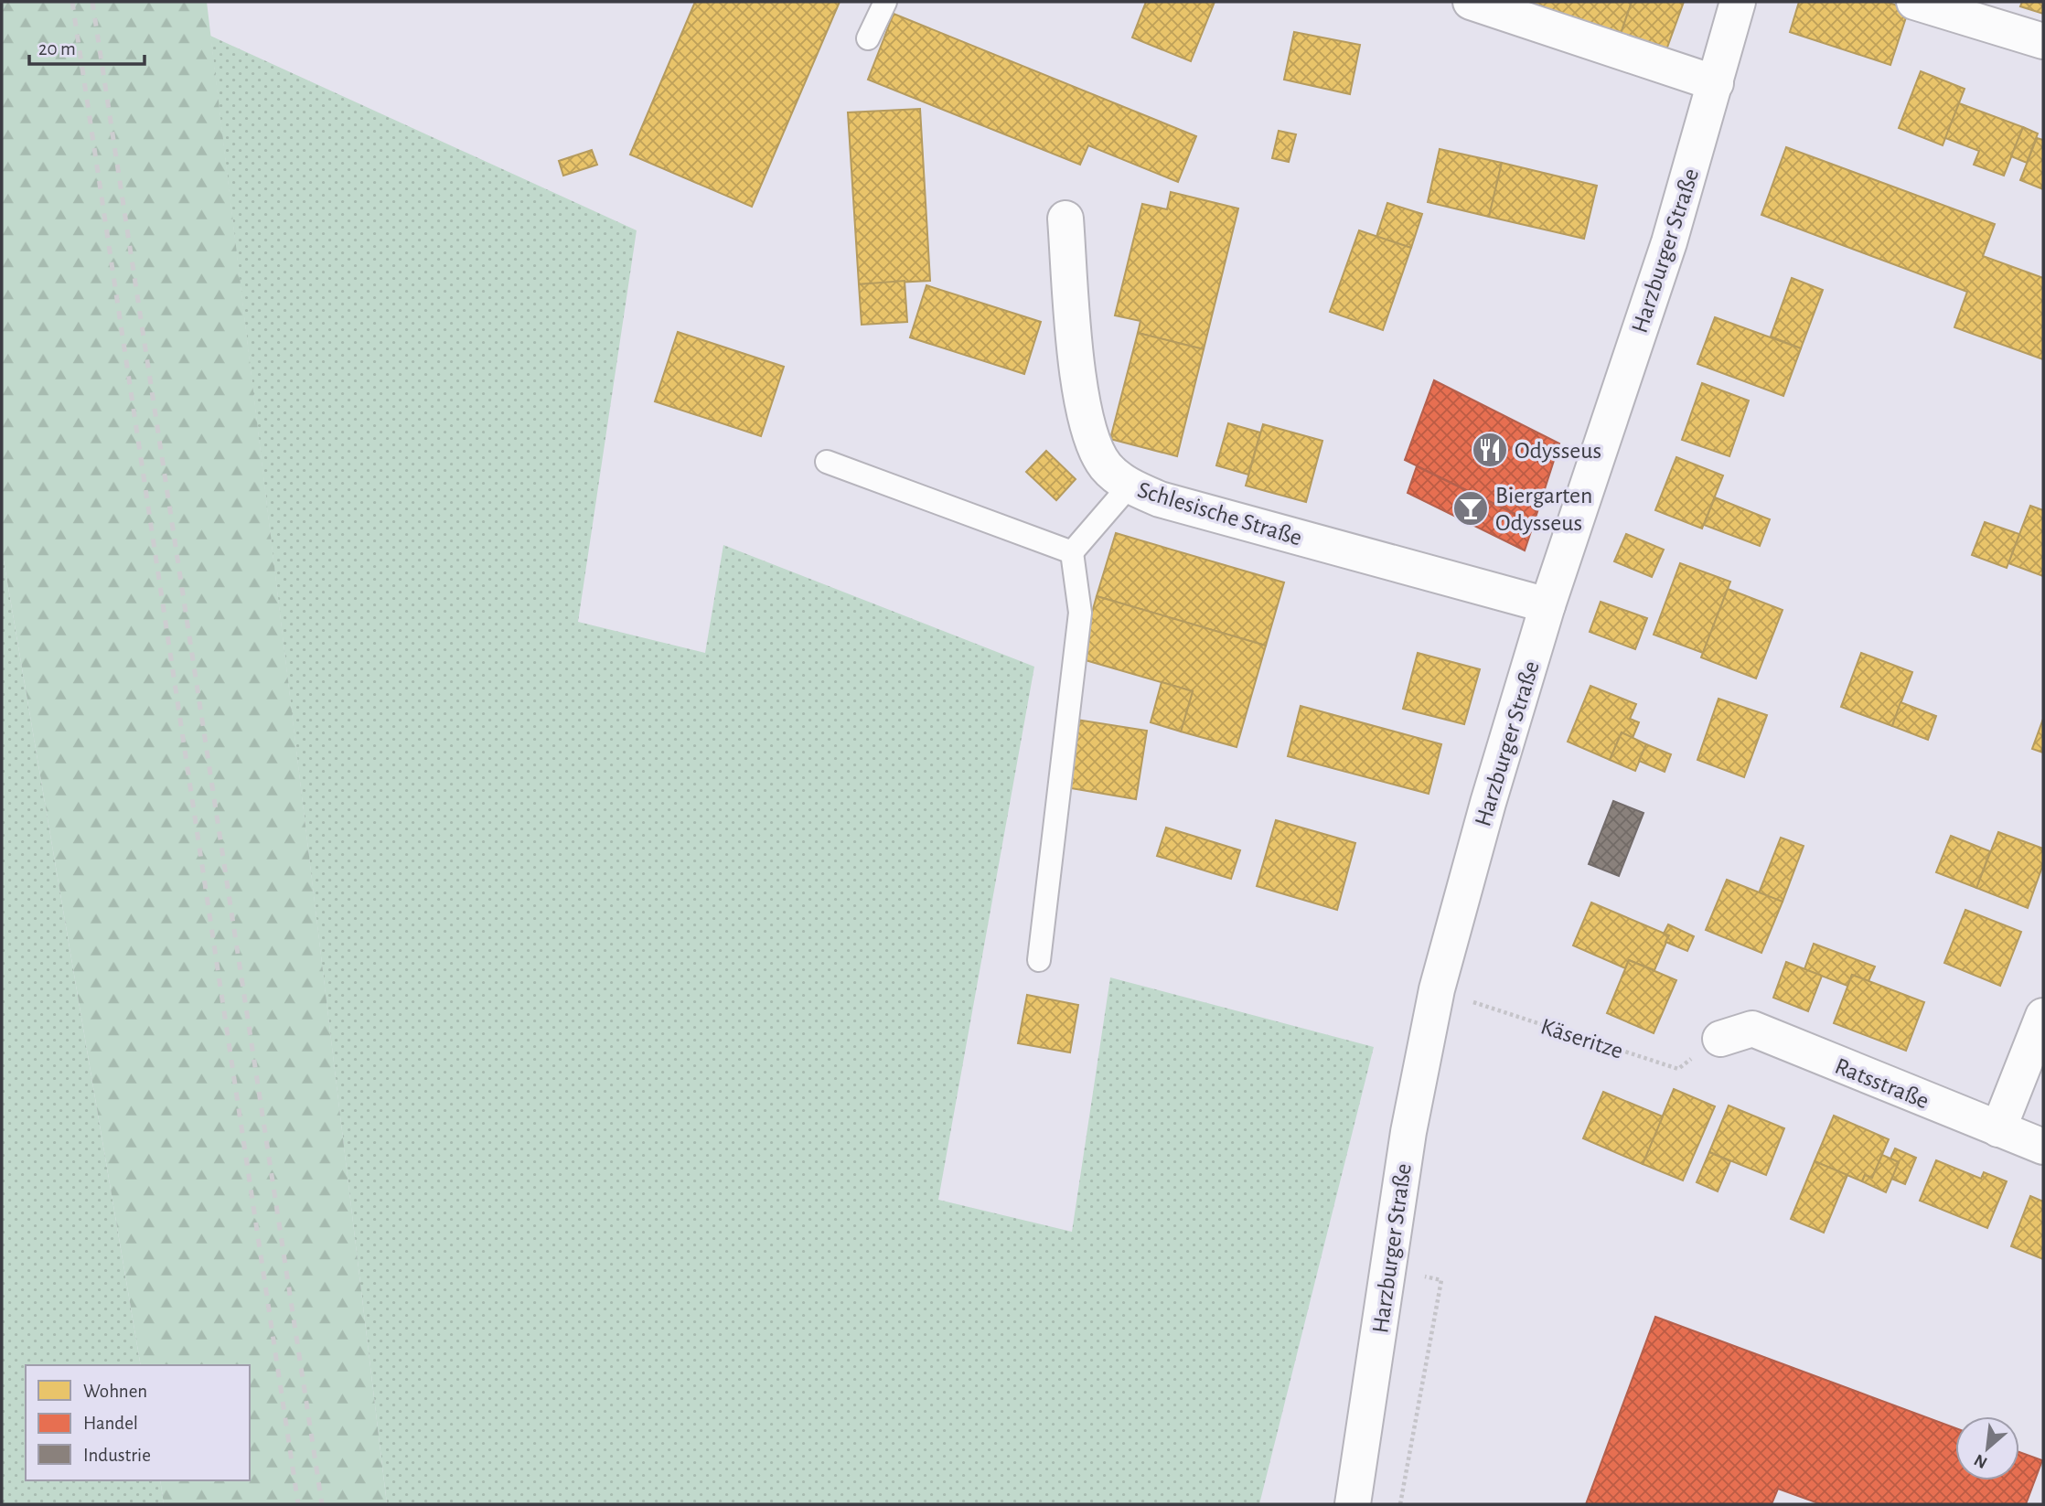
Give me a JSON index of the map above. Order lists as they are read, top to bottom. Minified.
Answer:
{"streets":{"street":["Harzburger Straße","Schlesische Straße","Ratsstraße"],"path":["Käseritze"]},"crossings":[["Harzburger Straße","Schlesische Straße"],["Harzburger Straße","Käseritze"],["Käseritze","Ratsstraße"]],"places":{"restaurant":["Odysseus"],"bar":["Biergarten Odysseus"]},"legend":["Wohnen","Handel","Industrie"],"scale_bar":"20 m","north":"bottom left"}
